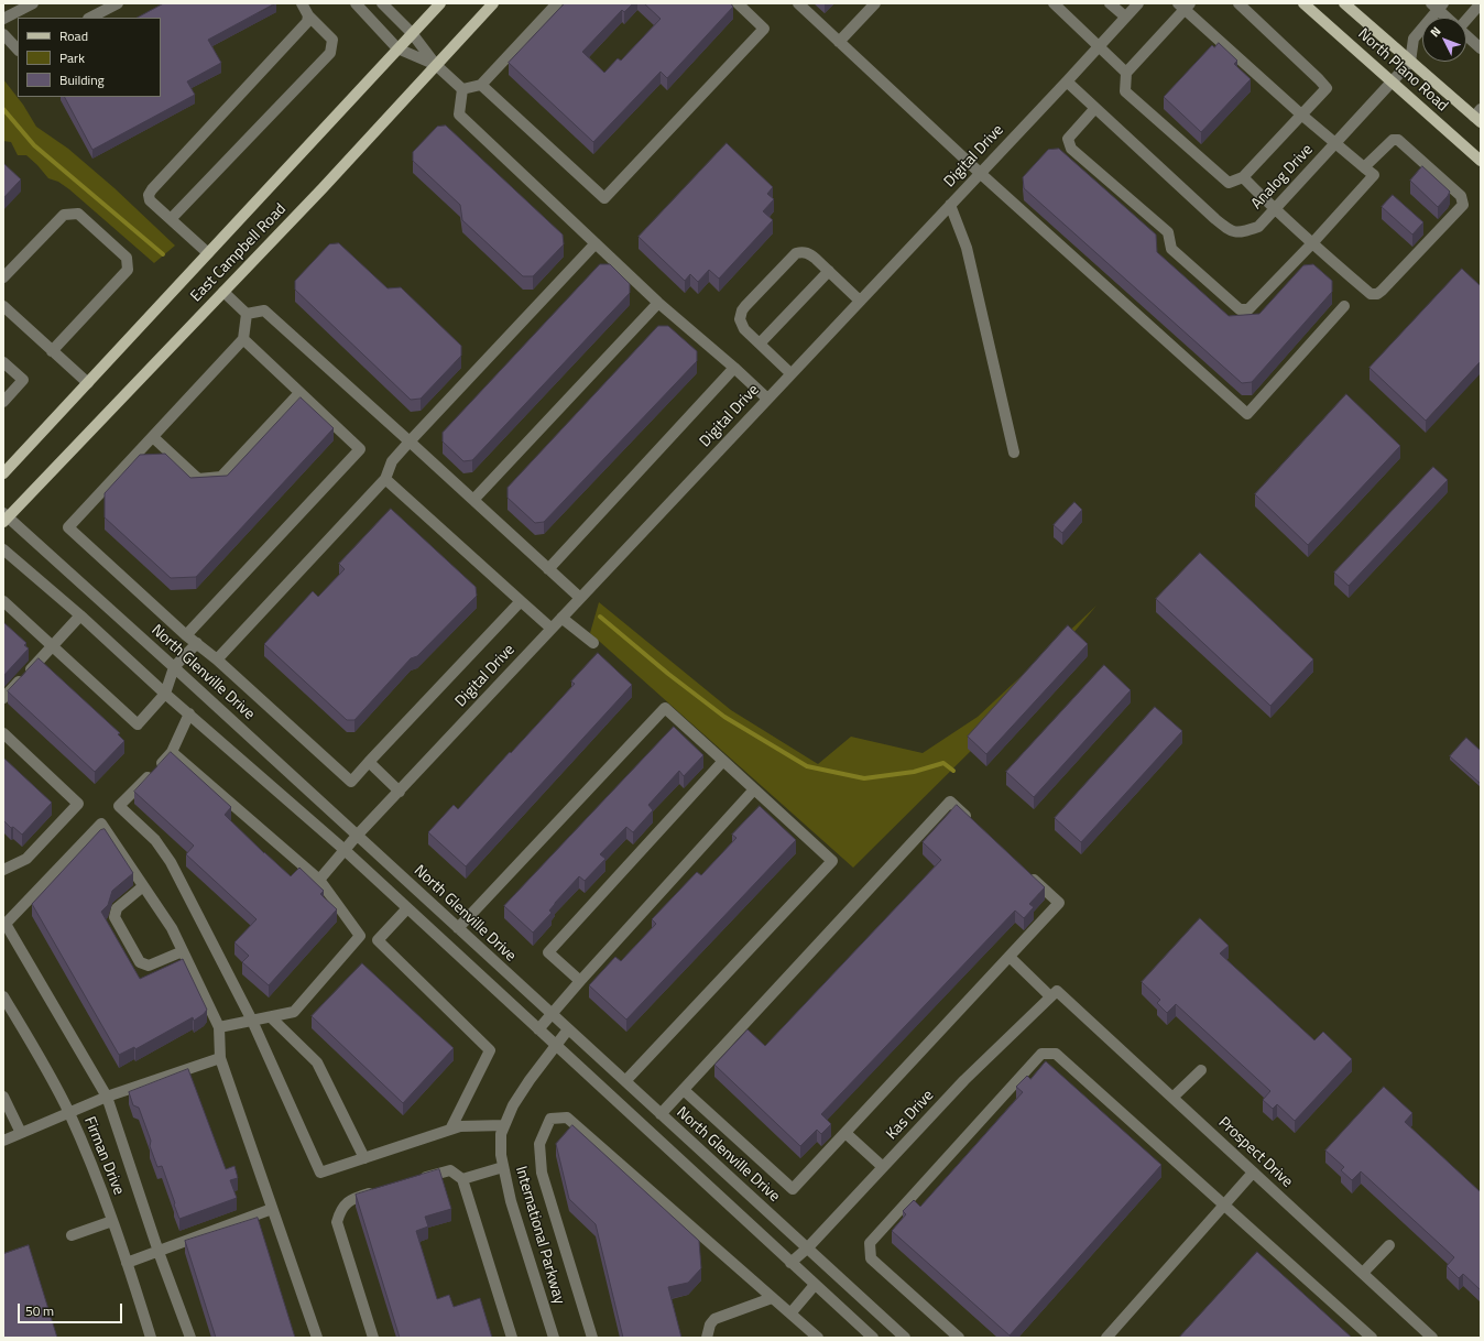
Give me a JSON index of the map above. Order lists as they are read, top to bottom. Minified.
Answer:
{"streets":{"main road":["North Plano Road","East Campbell Road"],"street":["Digital Drive","Analog Drive","North Glenville Drive","Kas Drive","Prospect Drive","Firman Drive","International Parkway"]},"crossings":[["North Plano Road","Analog Drive"],["Digital Drive","Analog Drive"],["Digital Drive","North Glenville Drive"],["East Campbell Road","North Glenville Drive"],["North Glenville Drive","Kas Drive"],["North Glenville Drive","International Parkway"],["Kas Drive","Prospect Drive"]],"legend":["Road","Park","Building"],"scale_bar":"50 m","north":"top left"}
